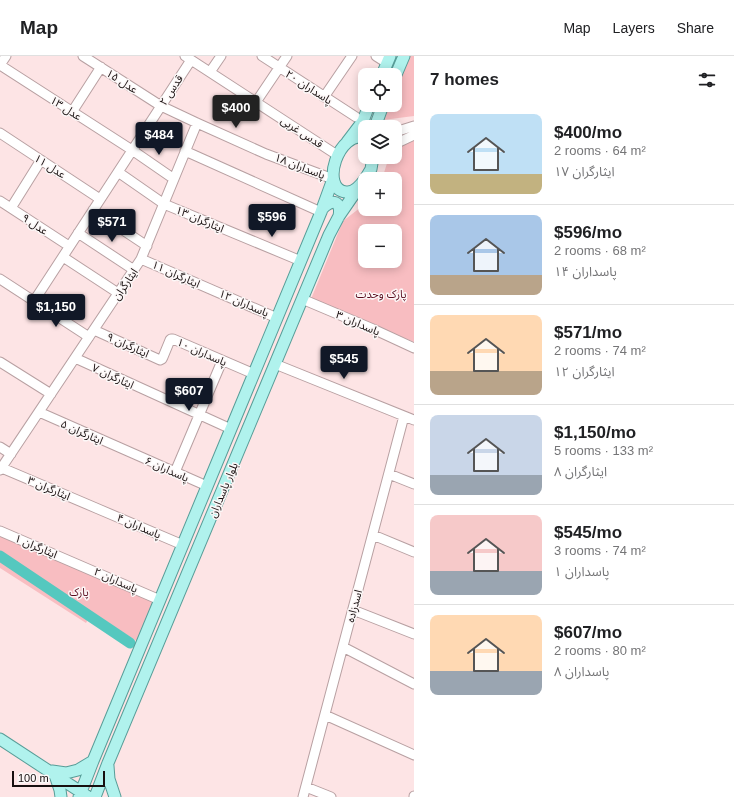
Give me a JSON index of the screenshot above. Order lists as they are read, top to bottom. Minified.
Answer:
{"streets":{"main road":["بلوار پاسداران"],"street":["عدل ۱۵","پاسداران ۲۰","قدس ۲","عدل ۱۳","قدس غربی","عدل ۱۱","پاسداران ۱۸","ایثارگران ۱۳","عدل ۹","ایثارگران ۱۱","ایثارگران","پاسداران ۱۲","پاسداران ۳","ایثارگران ۹","پاسداران ۱۰","ایثارگران ۷","ایثارگران ۵","پاسداران ۶","ایثارگران ۳","پاسداران ۴","ایثارگران ۱","پاسداران ۲","اسدزاده"]},"crossings":[["عدل ۱۵","قدس ۲"],["عدل ۱۵","پاسداران ۱۸"],["عدل ۱۵","ایثارگران"],["قدس ۲","عدل ۱۳"],["قدس ۲","قدس غربی"],["قدس ۲","عدل ۱۱"],["قدس ۲","ایثارگران ۱۳"],["قدس ۲","عدل ۹"],["قدس ۲","ایثارگران ۹"],["عدل ۱۳","ایثارگران"],["قدس غربی","بلوار پاسداران"],["پاسداران ۱۸","ایثارگران"],["پاسداران ۱۸","بلوار پاسداران"],["ایثارگران ۱۳","ایثارگران"],["ایثارگران ۱۳","بلوار پاسداران"],["ایثارگران ۱۱","ایثارگران"],["ایثارگران ۱۱","پاسداران ۱۲"],["ایثارگران","ایثارگران ۹"],["ایثارگران","ایثارگران ۷"],["ایثارگران","ایثارگران ۵"],["ایثارگران","ایثارگران ۳"],["پاسداران ۱۲","بلوار پاسداران"],["پاسداران ۳","بلوار پاسداران"],["ایثارگران ۹","پاسداران ۱۰"],["پاسداران ۱۰","بلوار پاسداران"],["ایثارگران ۷","بلوار پاسداران"],["ایثارگران ۵","پاسداران ۶"],["پاسداران ۶","بلوار پاسداران"],["ایثارگران ۳","پاسداران ۴"],["بلوار پاسداران","پاسداران ۴"],["بلوار پاسداران","پاسداران ۲"],["ایثارگران ۱","پاسداران ۲"]],"parks":["پارک وحدت","پارک"],"scale_bar":"100 m","page":{"header":"Map","nav":["Map","Layers","Share"],"heading":"7 homes","map_buttons":["+","−"],"price":["$400","$484","$596","$571","$1,150","$545","$607"],"list":[{"name":"$400/mo","note":"2 rooms · 64 m² · ایثارگران ۱۷"},{"name":"$596/mo","note":"2 rooms · 68 m² · پاسداران ۱۴"},{"name":"$571/mo","note":"2 rooms · 74 m² · ایثارگران ۱۲"},{"name":"$1,150/mo","note":"5 rooms · 133 m² · ایثارگران ۸"},{"name":"$545/mo","note":"3 rooms · 74 m² · پاسداران ۱"},{"name":"$607/mo","note":"2 rooms · 80 m² · پاسداران ۸"}],"scale":"100 m"}}
